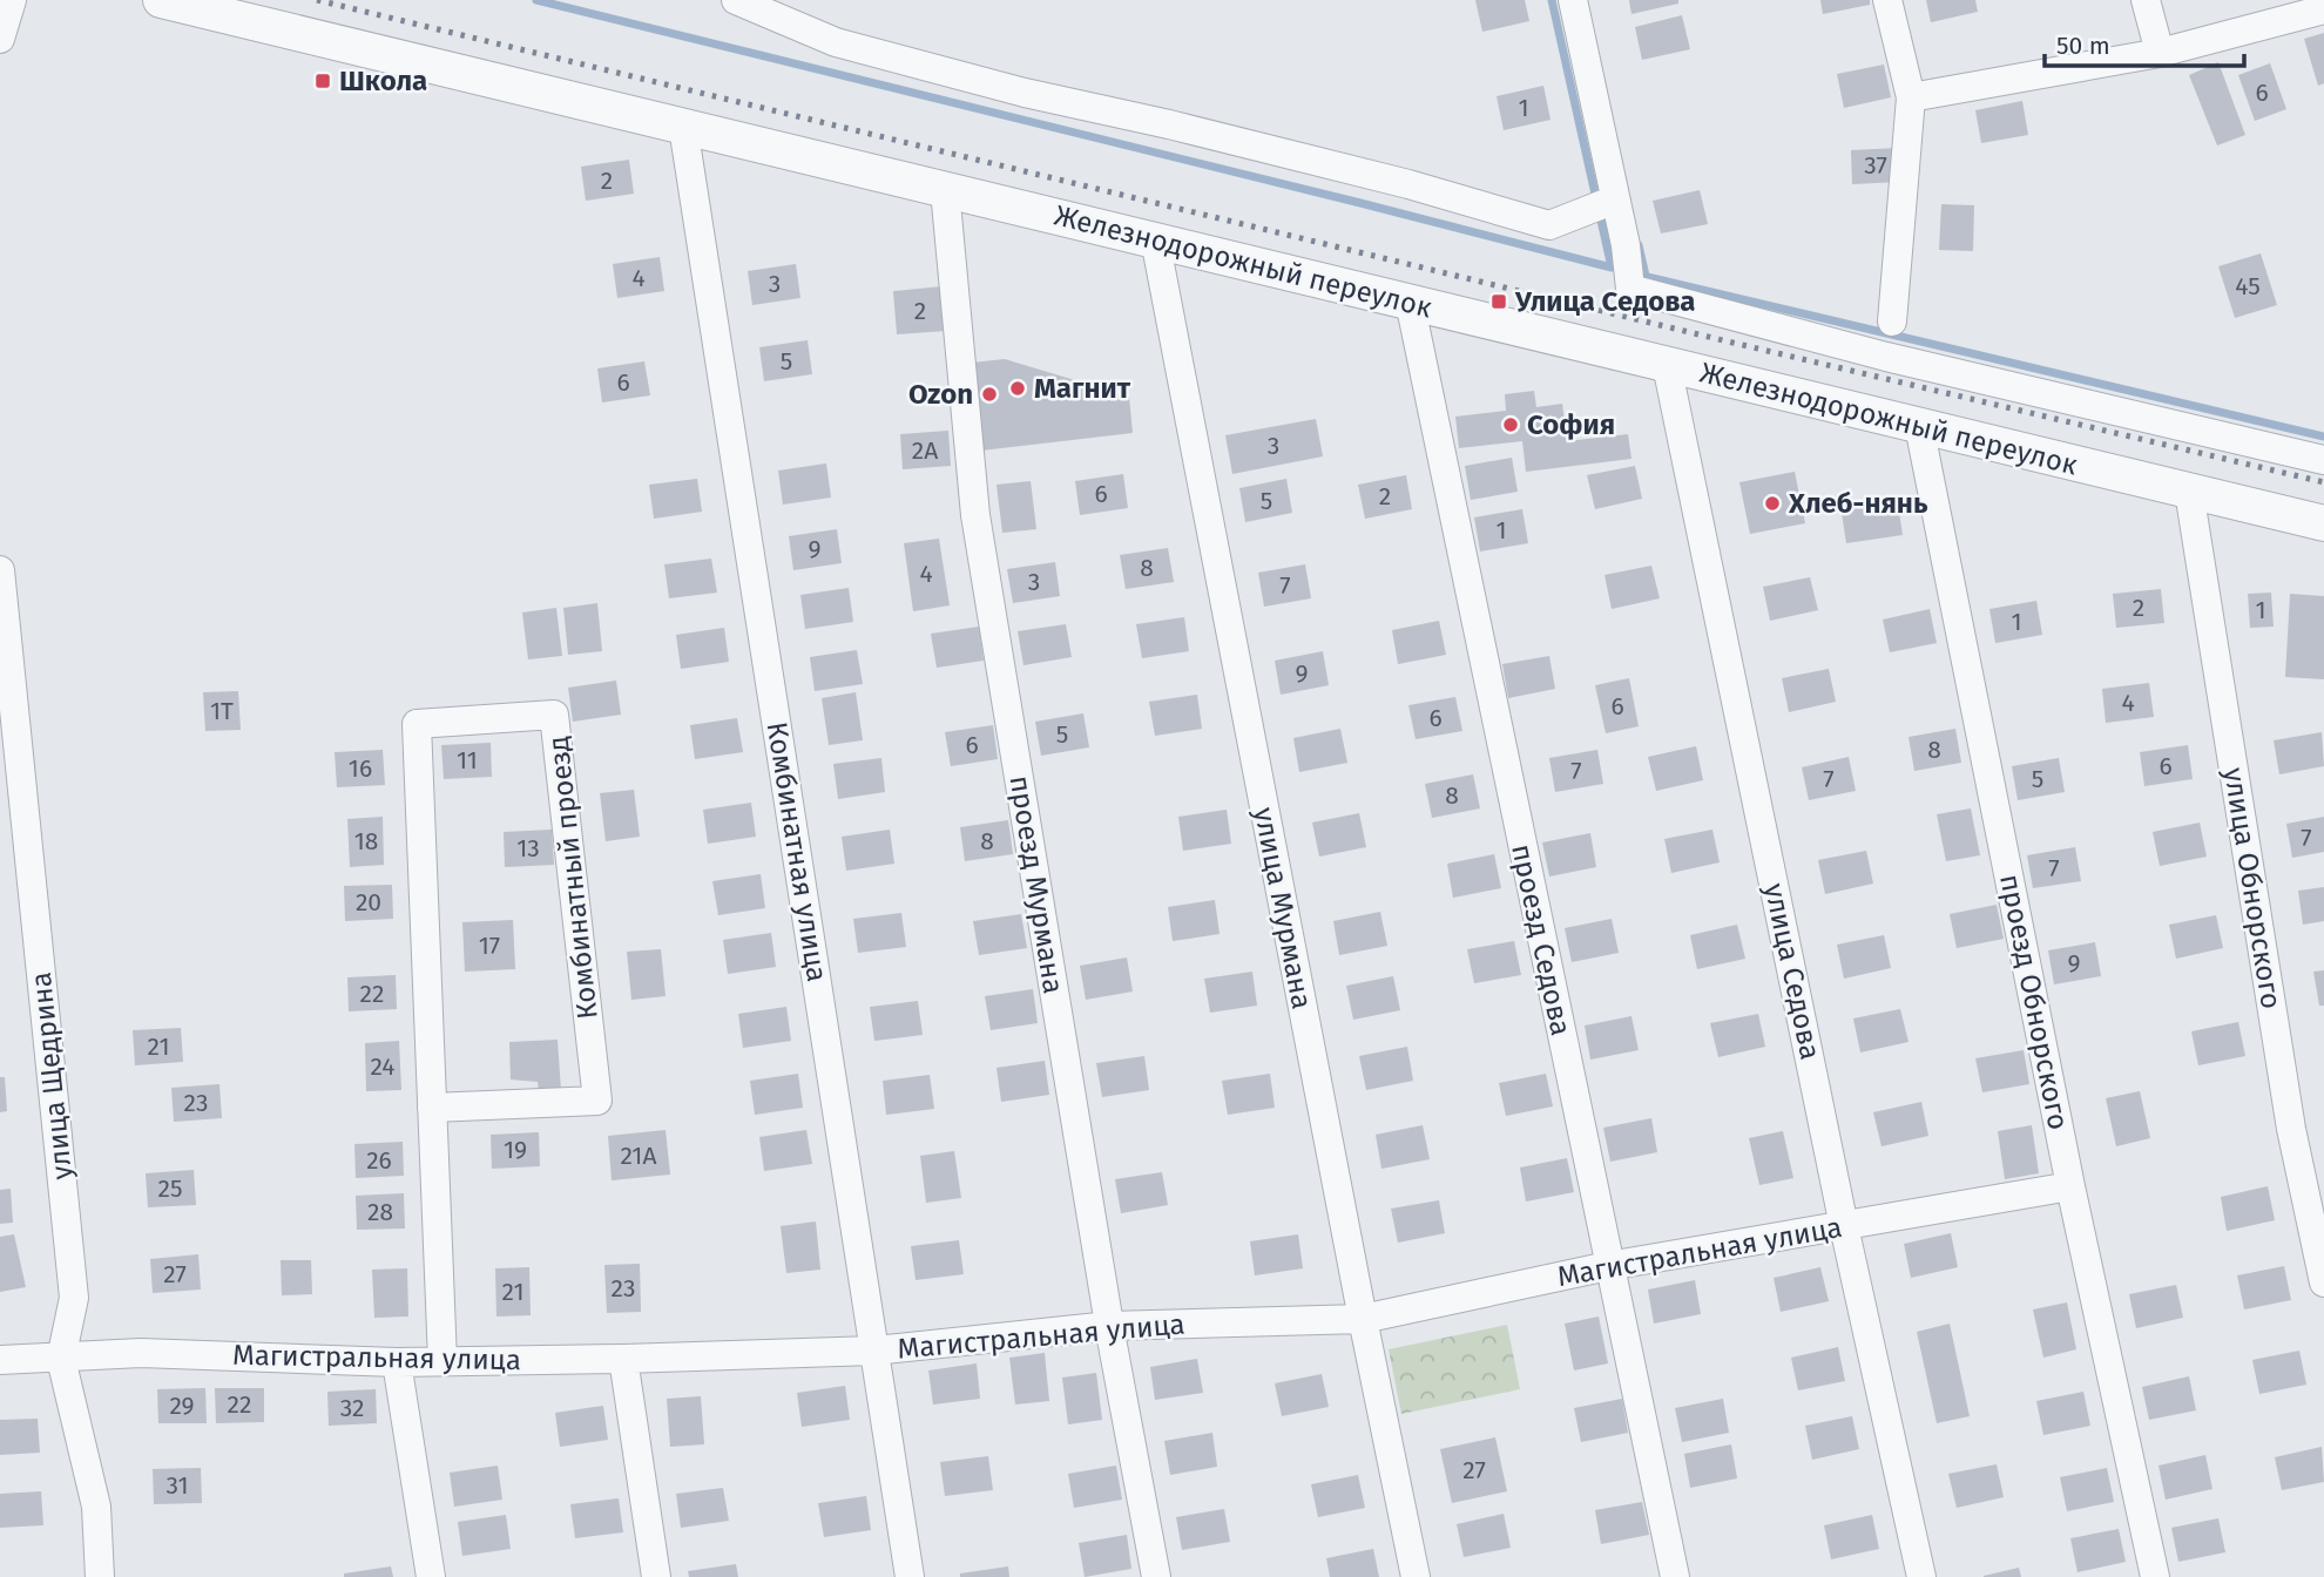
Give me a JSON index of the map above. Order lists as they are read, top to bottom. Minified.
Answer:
{"streets":{"street":["Железнодорожный переулок","Комбинатная улица","Комбинатный проезд","проезд Мурмана","улица Обнорского","улица Мурмана","проезд Седова","улица Седова","проезд Обнорского","улица Щедрина","Магистральная улица"]},"crossings":[["Железнодорожный переулок","Комбинатная улица"],["Железнодорожный переулок","проезд Мурмана"],["Железнодорожный переулок","улица Обнорского"],["Железнодорожный переулок","улица Мурмана"],["Железнодорожный переулок","проезд Седова"],["Железнодорожный переулок","улица Седова"],["Железнодорожный переулок","проезд Обнорского"],["Комбинатная улица","Магистральная улица"],["Комбинатный проезд","Магистральная улица"],["проезд Мурмана","Магистральная улица"],["улица Мурмана","Магистральная улица"],["проезд Седова","Магистральная улица"],["улица Седова","Магистральная улица"],["проезд Обнорского","Магистральная улица"],["улица Щедрина","Магистральная улица"]],"places":{"transit":["Школа","Улица Седова"],"other":["Магнит","Ozon","София","Хлеб-нянь"]},"house_numbers":["6","1","37","2","4","3","45","2","5","6","3","2А","6","2","5","1","9","8","4","3","7","2","1","1","9","4","6","1Т","6","5","6","8","11","6","16","7","7","5","8","7","18","8","13","7","20","17","9","22","21","24","23","19","21А","26","25","28","27","23","21","22","29","32","27","31"],"scale_bar":"50 m"}
